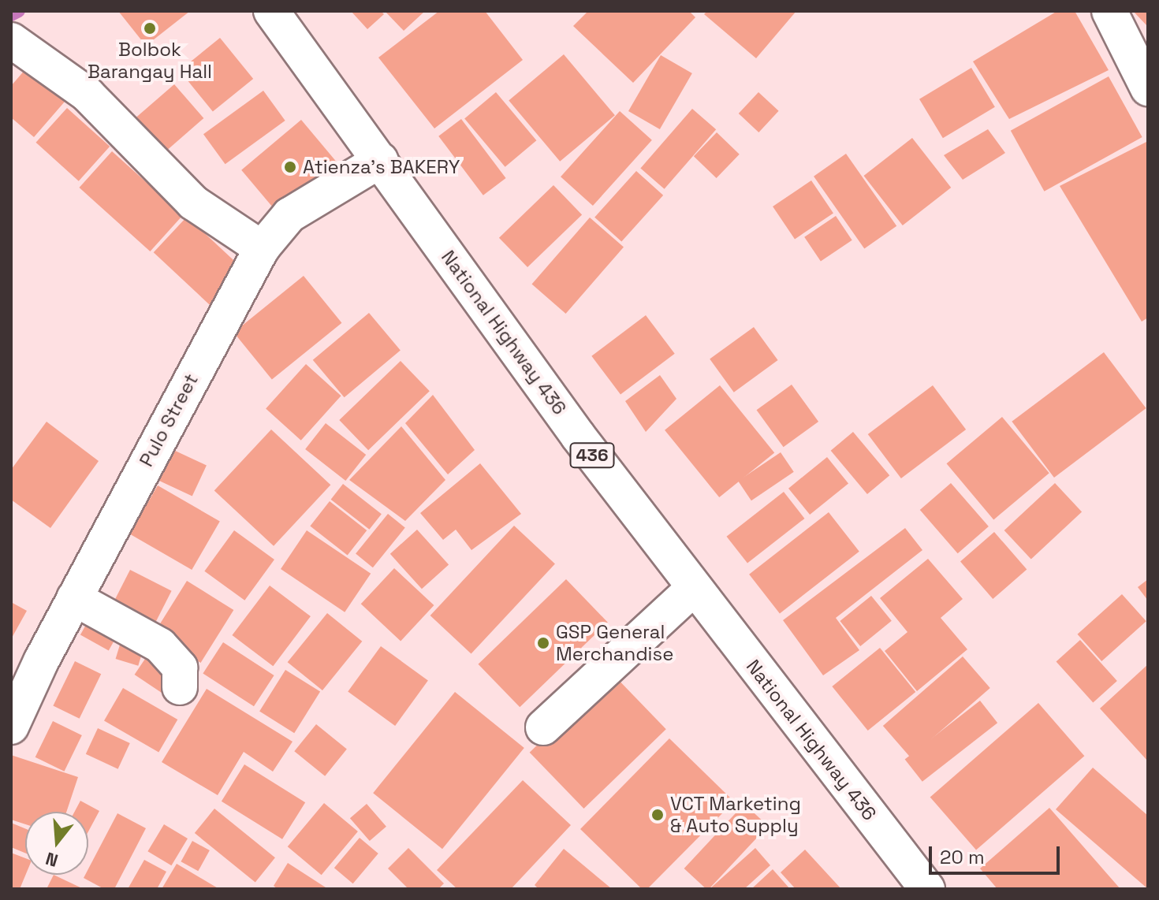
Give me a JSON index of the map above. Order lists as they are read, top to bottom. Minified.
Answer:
{"streets":{"street":["National Highway 436","Pulo Street","436"]},"crossings":[["National Highway 436","Pulo Street"]],"places":["Bolbok Barangay Hall","Atienza's BAKERY","GSP General Merchandise","VCT Marketing & Auto Supply"],"scale_bar":"20 m","north":"bottom"}
